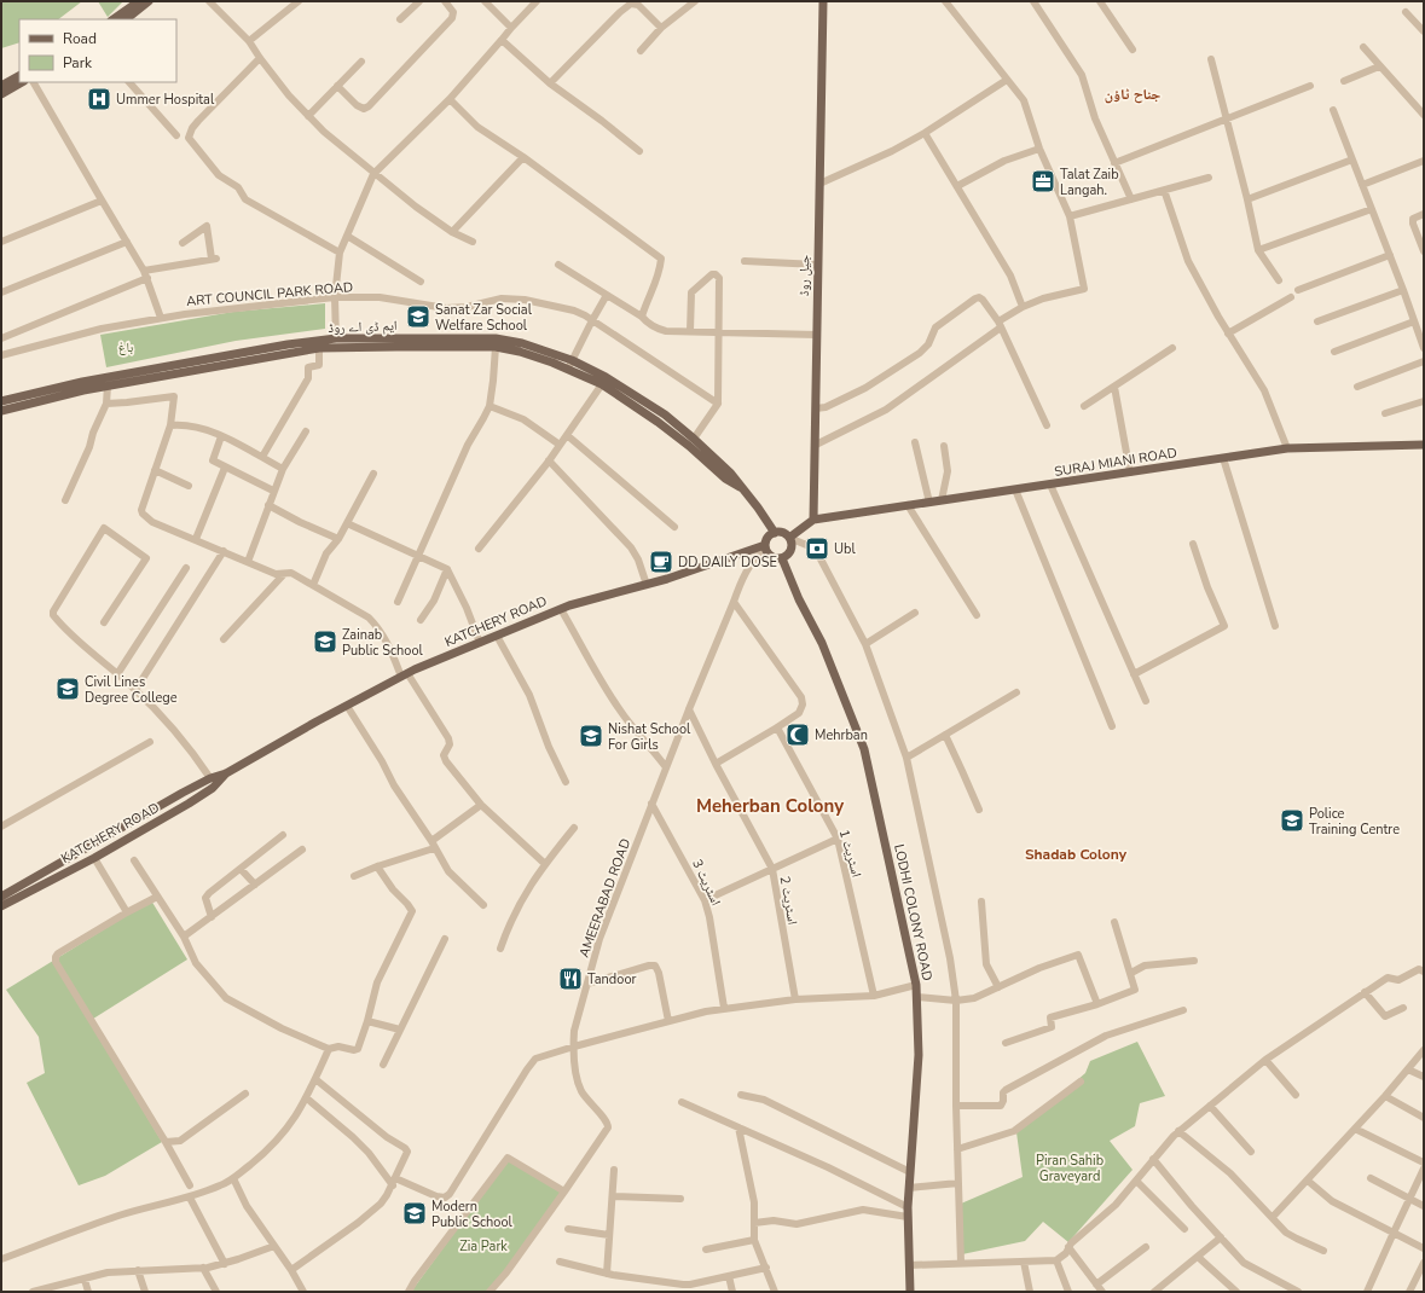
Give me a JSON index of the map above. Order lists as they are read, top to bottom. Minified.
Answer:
{"streets":{"main road":["جیل روڈ","ایم ڈی اے روڈ","SURAJ MIANI ROAD","KATCHERY ROAD","LODHI COLONY ROAD"],"street":["ART COUNCIL PARK ROAD","اسٹریٹ 1","اسٹریٹ 3","AMEERABAD ROAD","اسٹریٹ 2"]},"crossings":[["جیل روڈ","SURAJ MIANI ROAD"],["ایم ڈی اے روڈ","KATCHERY ROAD"],["ایم ڈی اے روڈ","AMEERABAD ROAD"],["ایم ڈی اے روڈ","LODHI COLONY ROAD"],["KATCHERY ROAD","AMEERABAD ROAD"],["KATCHERY ROAD","LODHI COLONY ROAD"],["اسٹریٹ 3","AMEERABAD ROAD"],["AMEERABAD ROAD","اسٹریٹ 2"],["AMEERABAD ROAD","LODHI COLONY ROAD"]],"districts":["جناح ٹاؤن","Meherban Colony","Shadab Colony"],"parks":["باغ","Piran Sahib Graveyard","Zia Park"],"places":{"hospital":["Ummer Hospital"],"office":["Talat Zaib Langah."],"school or university":["Sanat Zar Social Welfare School","Zainab Public School","Civil Lines Degree College","Nishat School For Girls","Police Training Centre","Modern Public School"],"bank":["Ubl"],"cafe":["DD DAILY DOSE"],"mosque":["Mehrban"],"restaurant":["Tandoor"]},"legend":["Road","Park"]}
